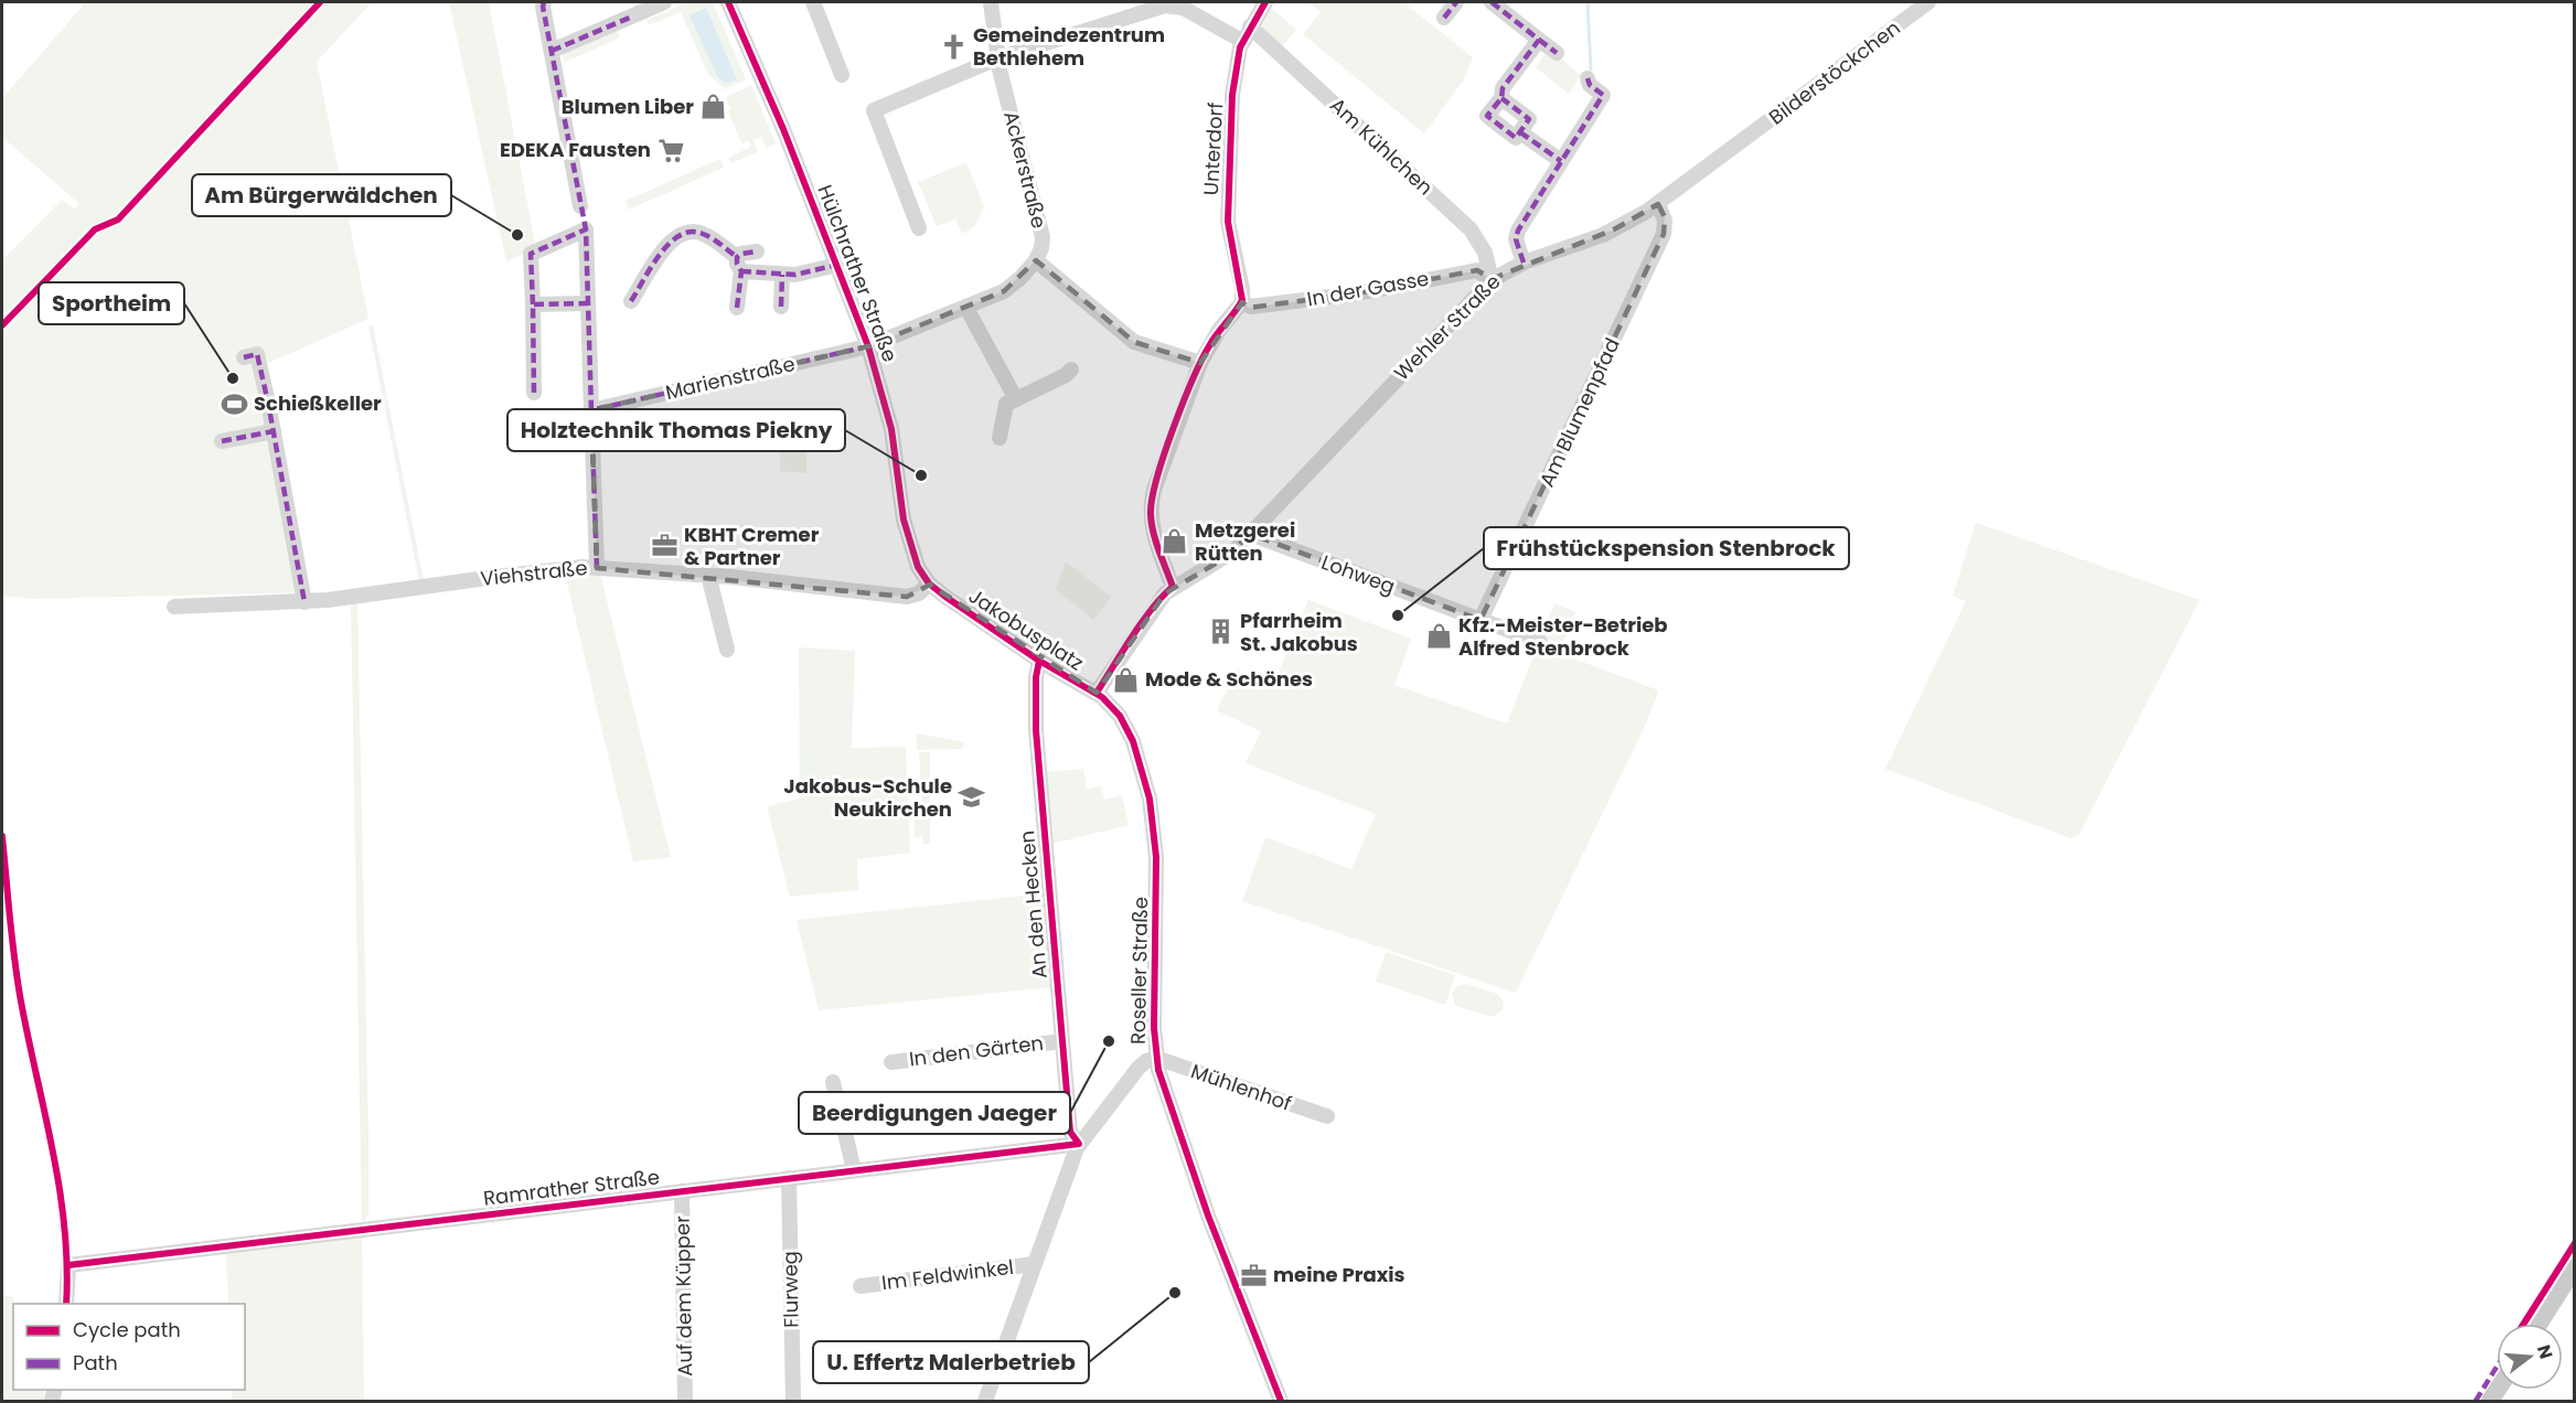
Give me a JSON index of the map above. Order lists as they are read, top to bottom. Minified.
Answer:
{"streets":{"street":["Bilderstöckchen","Am Kühlchen","Unterdorf","Ackerstraße","Hülchrather Straße","In der Gasse","Wehler Straße","Marienstraße","Am Blumenpfad","Viehstraße","Lohweg","Jakobusplatz","An den Hecken","Roseller Straße","In den Gärten","Mühlenhof","Ramrather Straße","Im Feldwinkel","Flurweg","Auf dem Küpper"]},"crossings":[["Bilderstöckchen","Wehler Straße"],["Am Kühlchen","Unterdorf"],["Am Kühlchen","In der Gasse"],["Am Kühlchen","Wehler Straße"],["Unterdorf","In der Gasse"],["Ackerstraße","Marienstraße"],["Hülchrather Straße","Marienstraße"],["Hülchrather Straße","Viehstraße"],["Hülchrather Straße","Jakobusplatz"],["In der Gasse","Wehler Straße"],["Wehler Straße","Am Blumenpfad"],["Wehler Straße","Lohweg"],["Wehler Straße","Jakobusplatz"],["Am Blumenpfad","Lohweg"],["Viehstraße","Jakobusplatz"],["Jakobusplatz","An den Hecken"],["Jakobusplatz","Roseller Straße"],["An den Hecken","In den Gärten"],["An den Hecken","Ramrather Straße"],["Roseller Straße","Mühlenhof"],["Ramrather Straße","Flurweg"],["Ramrather Straße","Auf dem Küpper"]],"places":{"church":["Gemeindezentrum Bethlehem"],"shop":["Blumen Liber","Metzgerei Rütten","Kfz.-Meister-Betrieb Alfred Stenbrock","Mode & Schönes"],"supermarket":["EDEKA Fausten"],"other":["Am Bürgerwäldchen","Sportheim","Holztechnik Thomas Piekny","Frühstückspension Stenbrock","Beerdigungen Jaeger","U. Effertz Malerbetrieb"],"sports":["Schießkeller"],"office":["KBHT Cremer & Partner","meine Praxis"],"building":["Pfarrheim St. Jakobus"],"school or university":["Jakobus-Schule Neukirchen"]},"legend":["Cycle path","Path"],"north":"right"}
